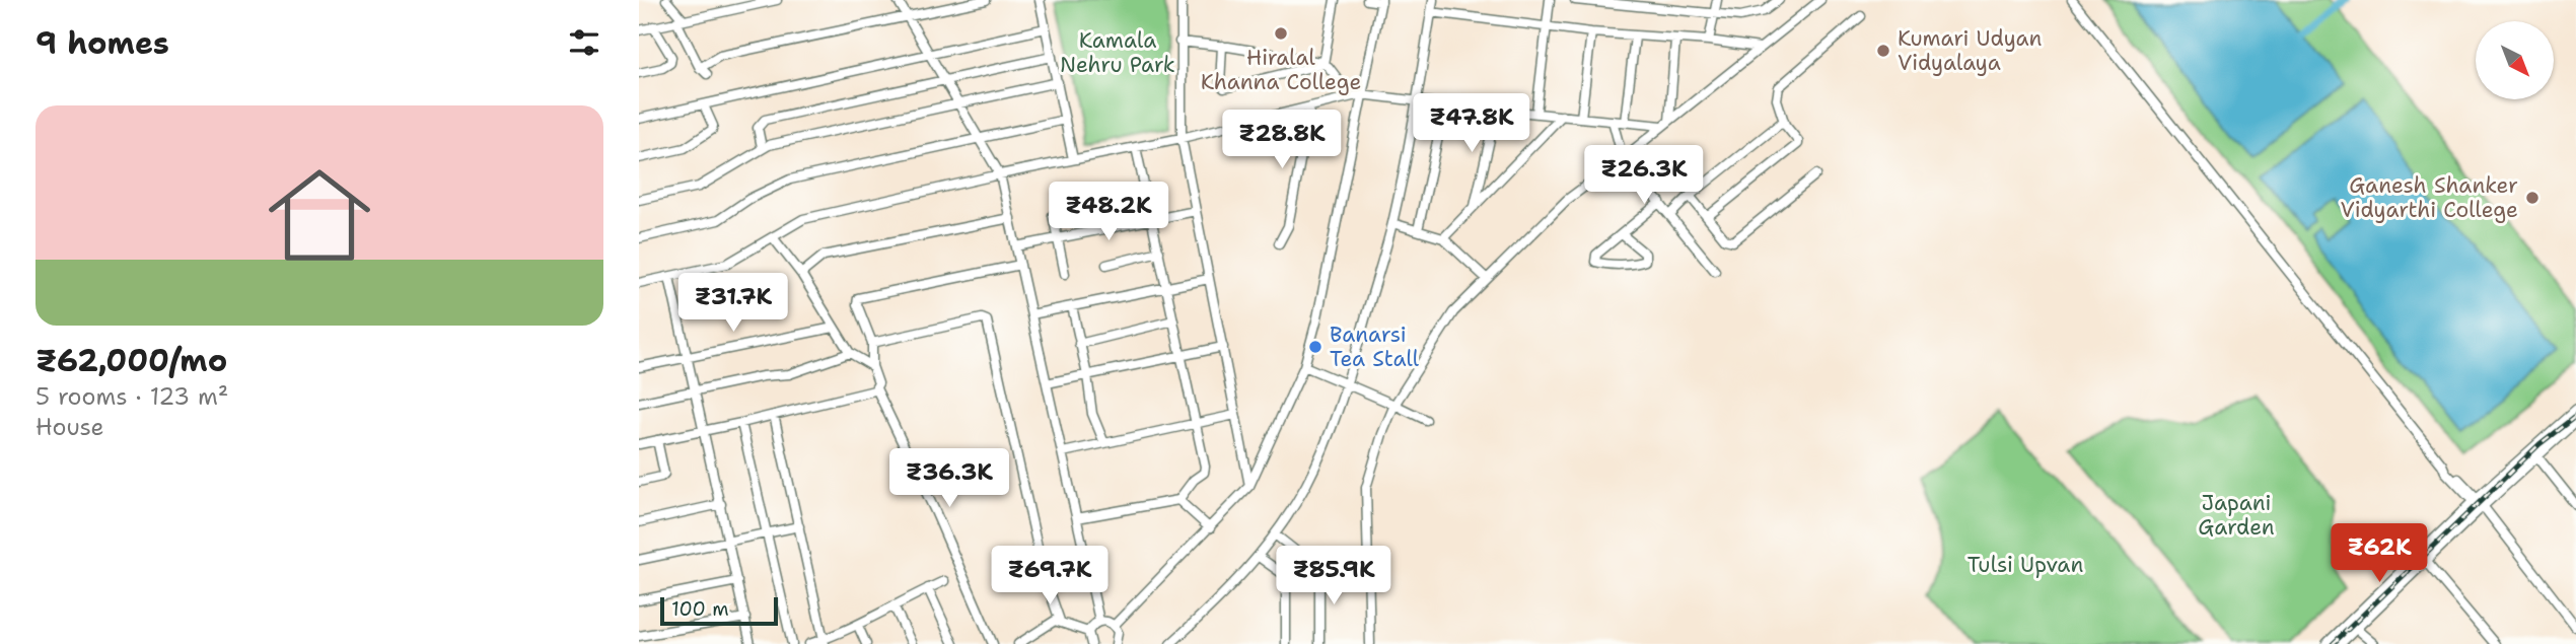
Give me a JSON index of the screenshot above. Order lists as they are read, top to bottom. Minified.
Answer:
{"parks":["Kamala Nehru Park","Japani Garden","Tulsi Upvan"],"places":["Hiralal Khanna College","Kumari Udyan Vidyalaya","Ganesh Shanker Vidyarthi College","Banarsi Tea Stall"],"scale_bar":"100 m","north":"bottom right","page":{"heading":"9 homes","list":[{"name":"₹62,000/mo","note":"5 rooms · 123 m² · House"}],"price":["₹47.8K","₹28.8K","₹26.3K","₹48.2K","₹31.7K","₹36.3K","₹62K","₹69.7K","₹85.9K"],"scale":"100 m"}}
